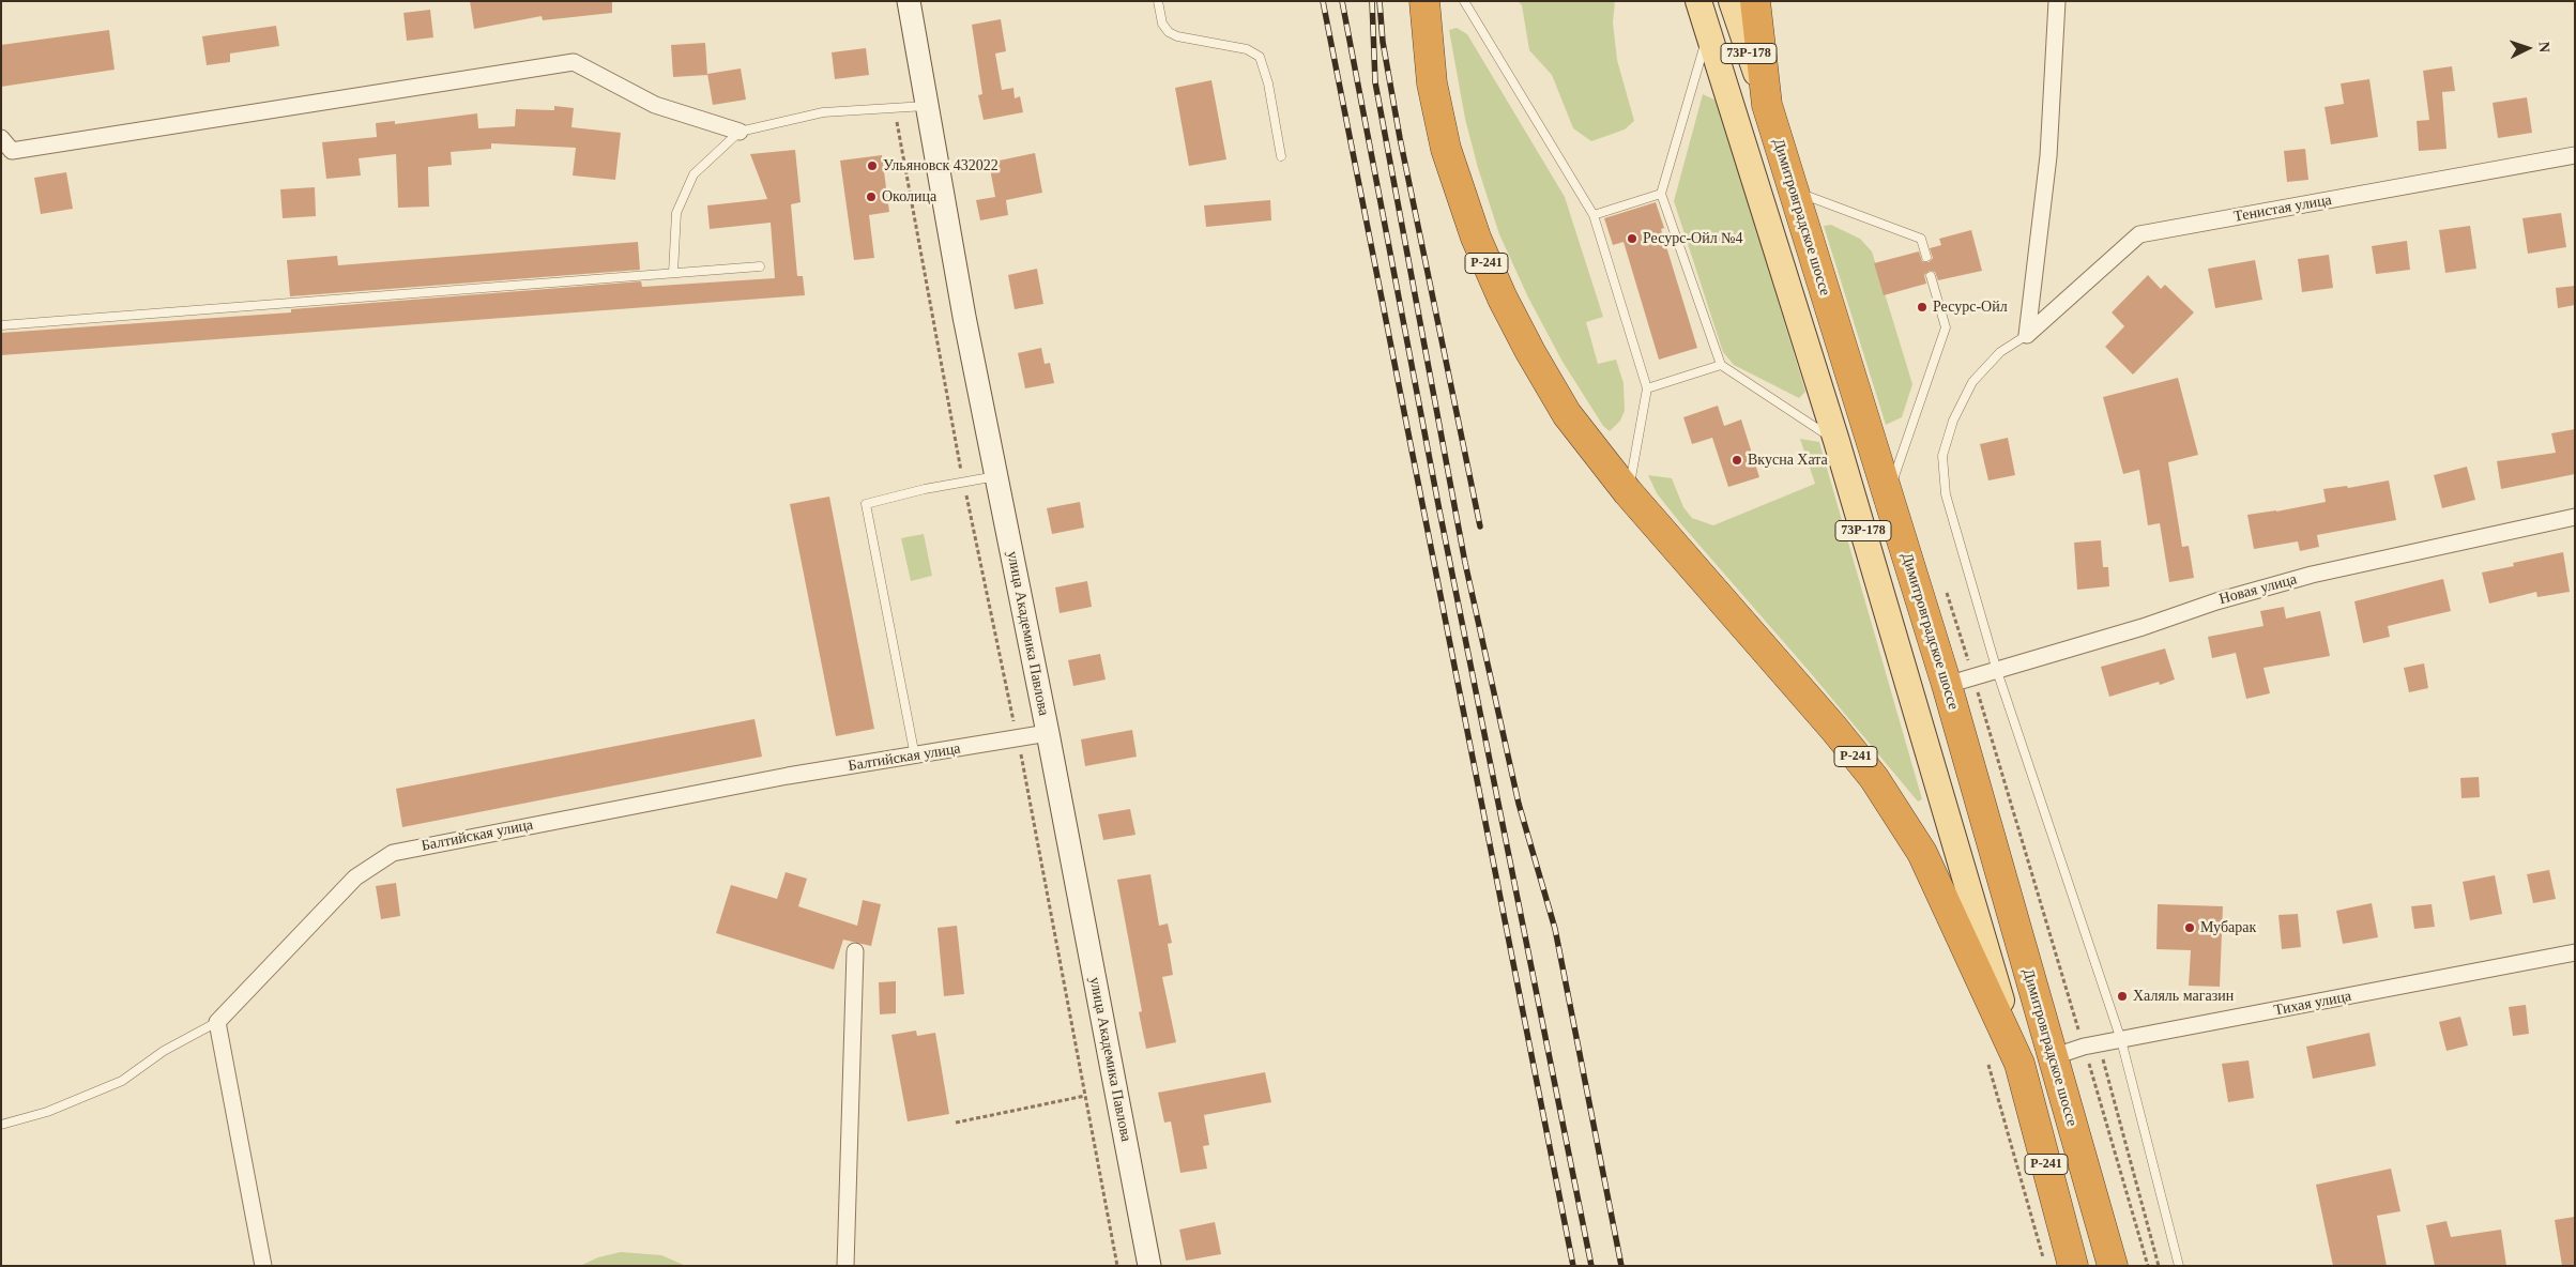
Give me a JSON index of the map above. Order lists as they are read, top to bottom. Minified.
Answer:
{"streets":{"highway":["Димитровградское шоссе","Р-241"],"main road":["73Р-178"],"street":["Тенистая улица","Новая улица","улица Академика Павлова","Балтийская улица","Тихая улица"]},"crossings":[["73Р-178","Р-241"],["Димитровградское шоссе","Р-241"],["Димитровградское шоссе","Новая улица"],["Димитровградское шоссе","Тихая улица"],["улица Академика Павлова","Балтийская улица"]],"places":["Ульяновск 432022","Околица","Ресурс-Ойл №4","Ресурс-Ойл","Вкусна Хата","Мубарак","Халяль магазин"],"north":"right"}
